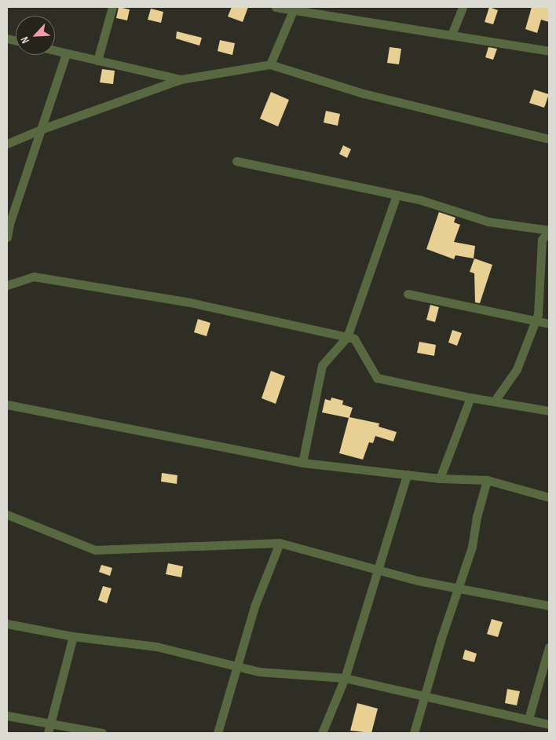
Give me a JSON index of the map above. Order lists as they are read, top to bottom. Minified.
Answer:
{"north":"bottom left"}
